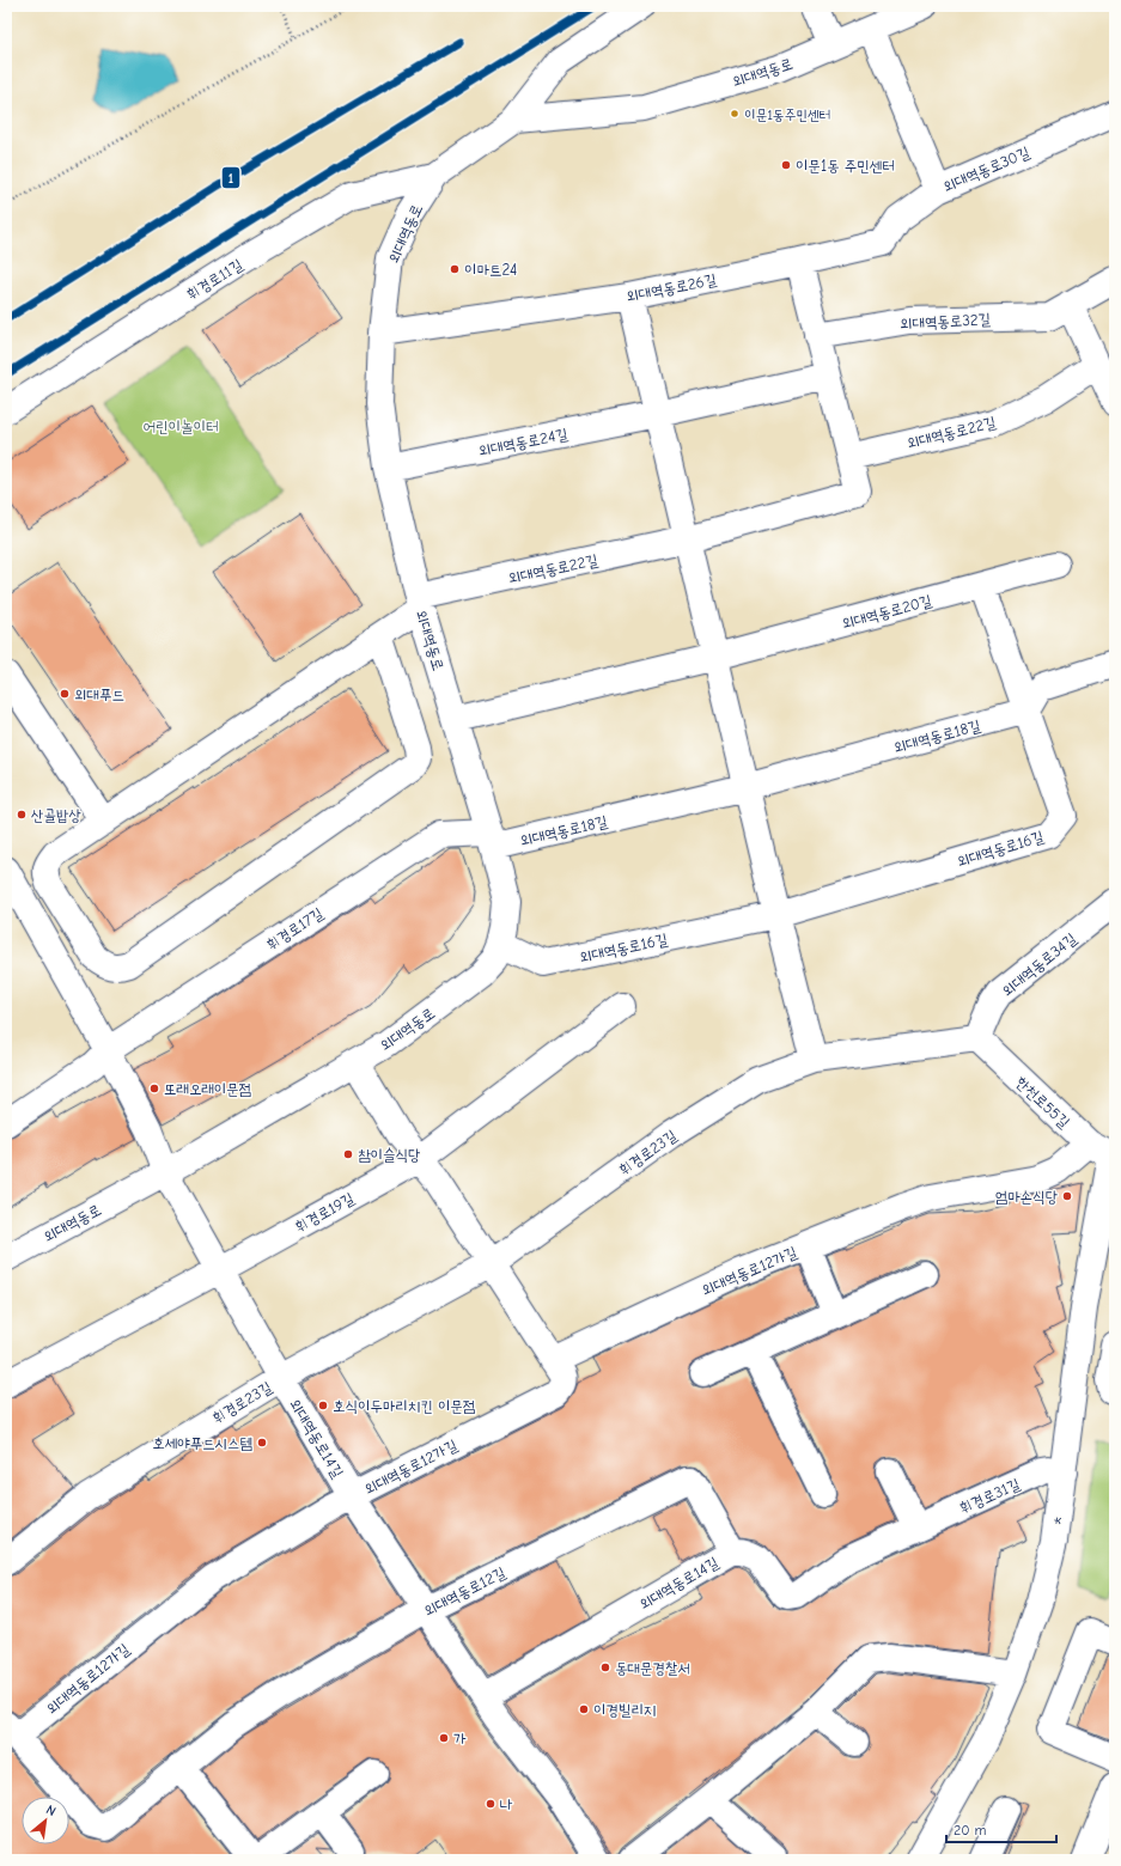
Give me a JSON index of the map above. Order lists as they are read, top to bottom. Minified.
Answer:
{"streets":{"street":["외대역동로","외대역동로30길","휘경로11길","외대역동로26길","외대역동로32길","외대역동로22길","외대역동로24길","외대역동로20길","외대역동로18길","외대역동로16길","휘경로17길","외대역동로34길","한천로55길","휘경로23길","휘경로19길","외대역동로12가길","외대역동로14길","휘경로31길","ㅊ","외대역동로12길"]},"crossings":[["외대역동로","외대역동로30길"],["외대역동로","휘경로11길"],["외대역동로","외대역동로26길"],["외대역동로","외대역동로22길"],["외대역동로","외대역동로24길"],["외대역동로","외대역동로20길"],["외대역동로","외대역동로18길"],["외대역동로","외대역동로16길"],["외대역동로","휘경로17길"],["외대역동로","외대역동로14길"],["외대역동로30길","외대역동로26길"],["외대역동로26길","외대역동로22길"],["외대역동로32길","외대역동로22길"],["외대역동로22길","외대역동로24길"],["외대역동로20길","외대역동로16길"],["외대역동로18길","외대역동로16길"],["외대역동로18길","휘경로17길"],["휘경로17길","외대역동로14길"],["외대역동로34길","한천로55길"],["외대역동로34길","휘경로23길"],["한천로55길","휘경로23길"],["한천로55길","외대역동로12가길"],["한천로55길","ㅊ"],["휘경로23길","외대역동로14길"],["휘경로19길","외대역동로14길"],["외대역동로12가길","외대역동로14길"],["외대역동로12가길","ㅊ"],["외대역동로12가길","외대역동로12길"],["외대역동로14길","휘경로31길"],["외대역동로14길","외대역동로12길"],["휘경로31길","ㅊ"]],"parks":["어린이놀이터"],"places":["이문1동주민센터","이문1동 주민센터","이마트24","외대푸드","산골밥상","또래오래이문점","참이슬식당","엄마손식당","호식이두마리치킨 이문점","호세야푸드시스템","동대문경찰서","이경빌리지","가","나"],"lines":["transit line 1"],"scale_bar":"20 m","north":"top right"}
